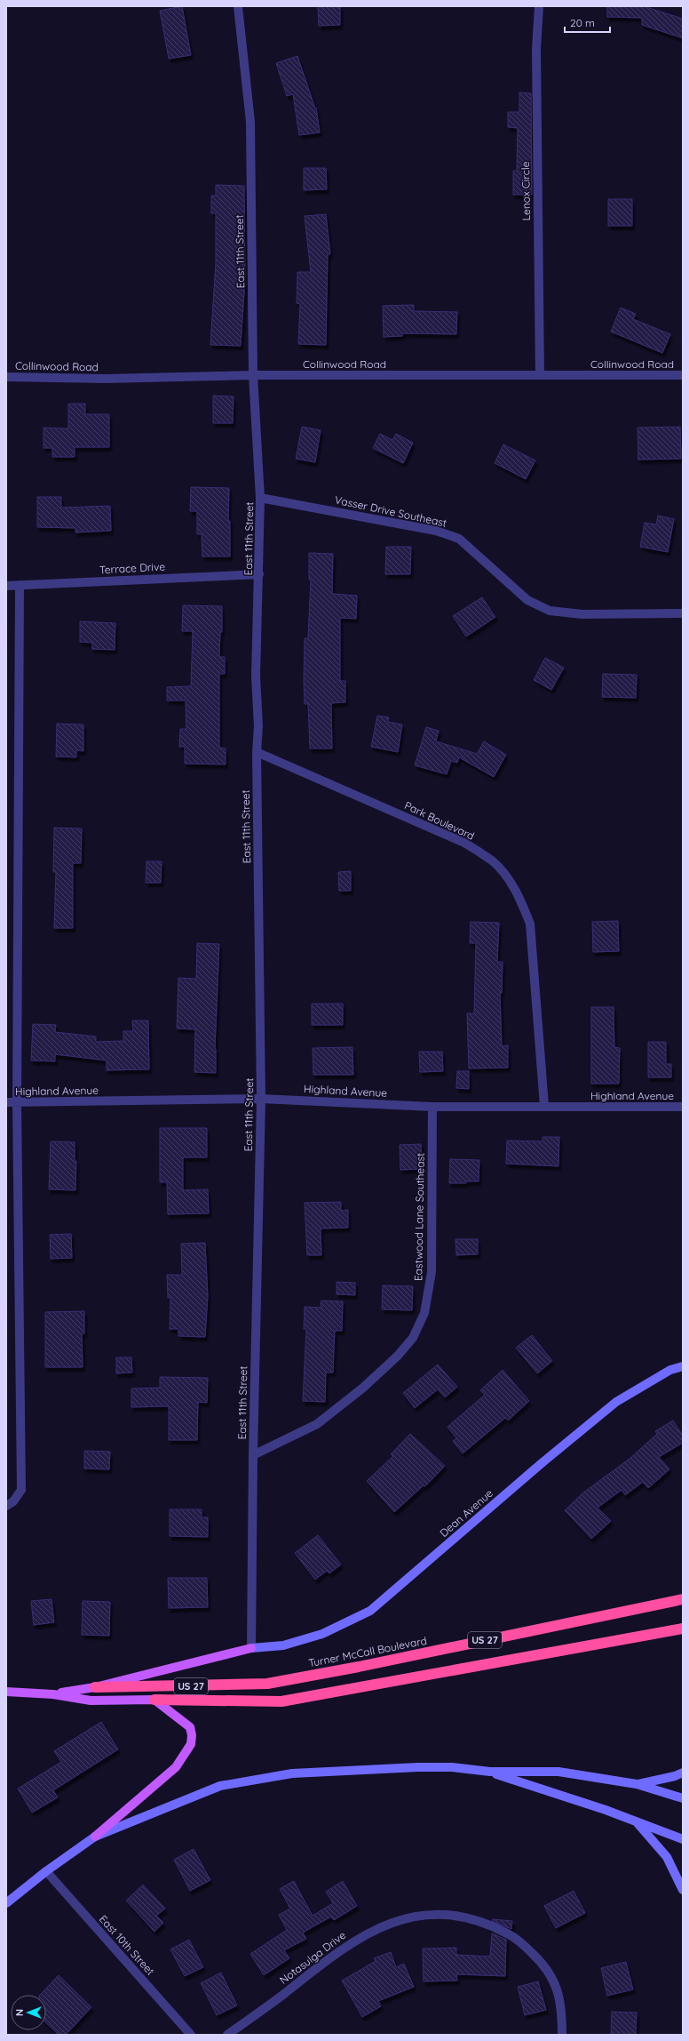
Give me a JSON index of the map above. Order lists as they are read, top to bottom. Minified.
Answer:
{"streets":{"highway":["US 27","Turner McCall Boulevard"],"main road":["Dean Avenue"],"street":["Lenox Circle","East 11th Street","Collinwood Road","Vasser Drive Southeast","Terrace Drive","Park Boulevard","Highland Avenue","Eastwood Lane Southeast","East 10th Street","Notasulga Drive"]},"crossings":[["Lenox Circle","Collinwood Road"],["East 11th Street","Collinwood Road"],["East 11th Street","Vasser Drive Southeast"],["East 11th Street","Terrace Drive"],["East 11th Street","Park Boulevard"],["East 11th Street","Highland Avenue"],["East 11th Street","Eastwood Lane Southeast"],["East 11th Street","Dean Avenue"],["Park Boulevard","Highland Avenue"],["Highland Avenue","Eastwood Lane Southeast"]],"scale_bar":"20 m","north":"left"}
